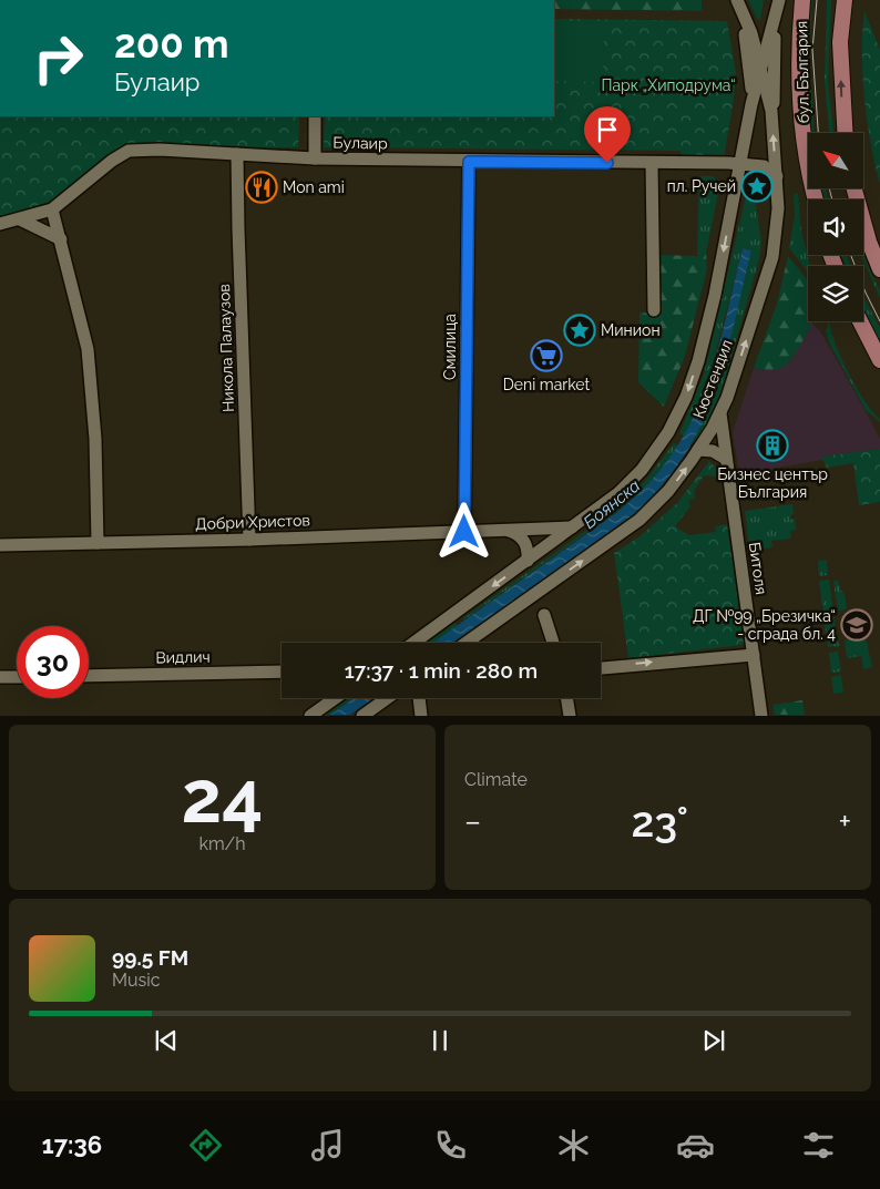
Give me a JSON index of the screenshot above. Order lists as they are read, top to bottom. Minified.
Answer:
{"streets":{"main road":["бул. България"],"street":["Булаир","Смилица","Никола Палаузов","Кюстендил","Добри Христов","Битоля","Видлич"]},"crossings":[["Булаир","Смилица"],["Булаир","Никола Палаузов"],["Булаир","Кюстендил"],["Смилица","Добри Христов"],["Никола Палаузов","Добри Христов"],["Кюстендил","Добри Христов"],["Кюстендил","Битоля"]],"water":["Боянска"],"parks":["Парк „Хиподрума“"],"places":{"place":["пл. Ручей","Минион"],"restaurant":["Mon ami"],"supermarket":["Deni market"],"building":["Бизнес център България"],"school or university":["ДГ №99 „Брезичка“ - сграда бл. 4"]},"north":"top left","page":{"turn":["200 m","Булаир"],"limit":"30","trip":"17:37 · 1 min · 280 m","tile":[["24","km/h"],"Climate"],"heat":["−","23°","+"],"song":["99.5 FM","Music"],"tabs":"17:36"}}
